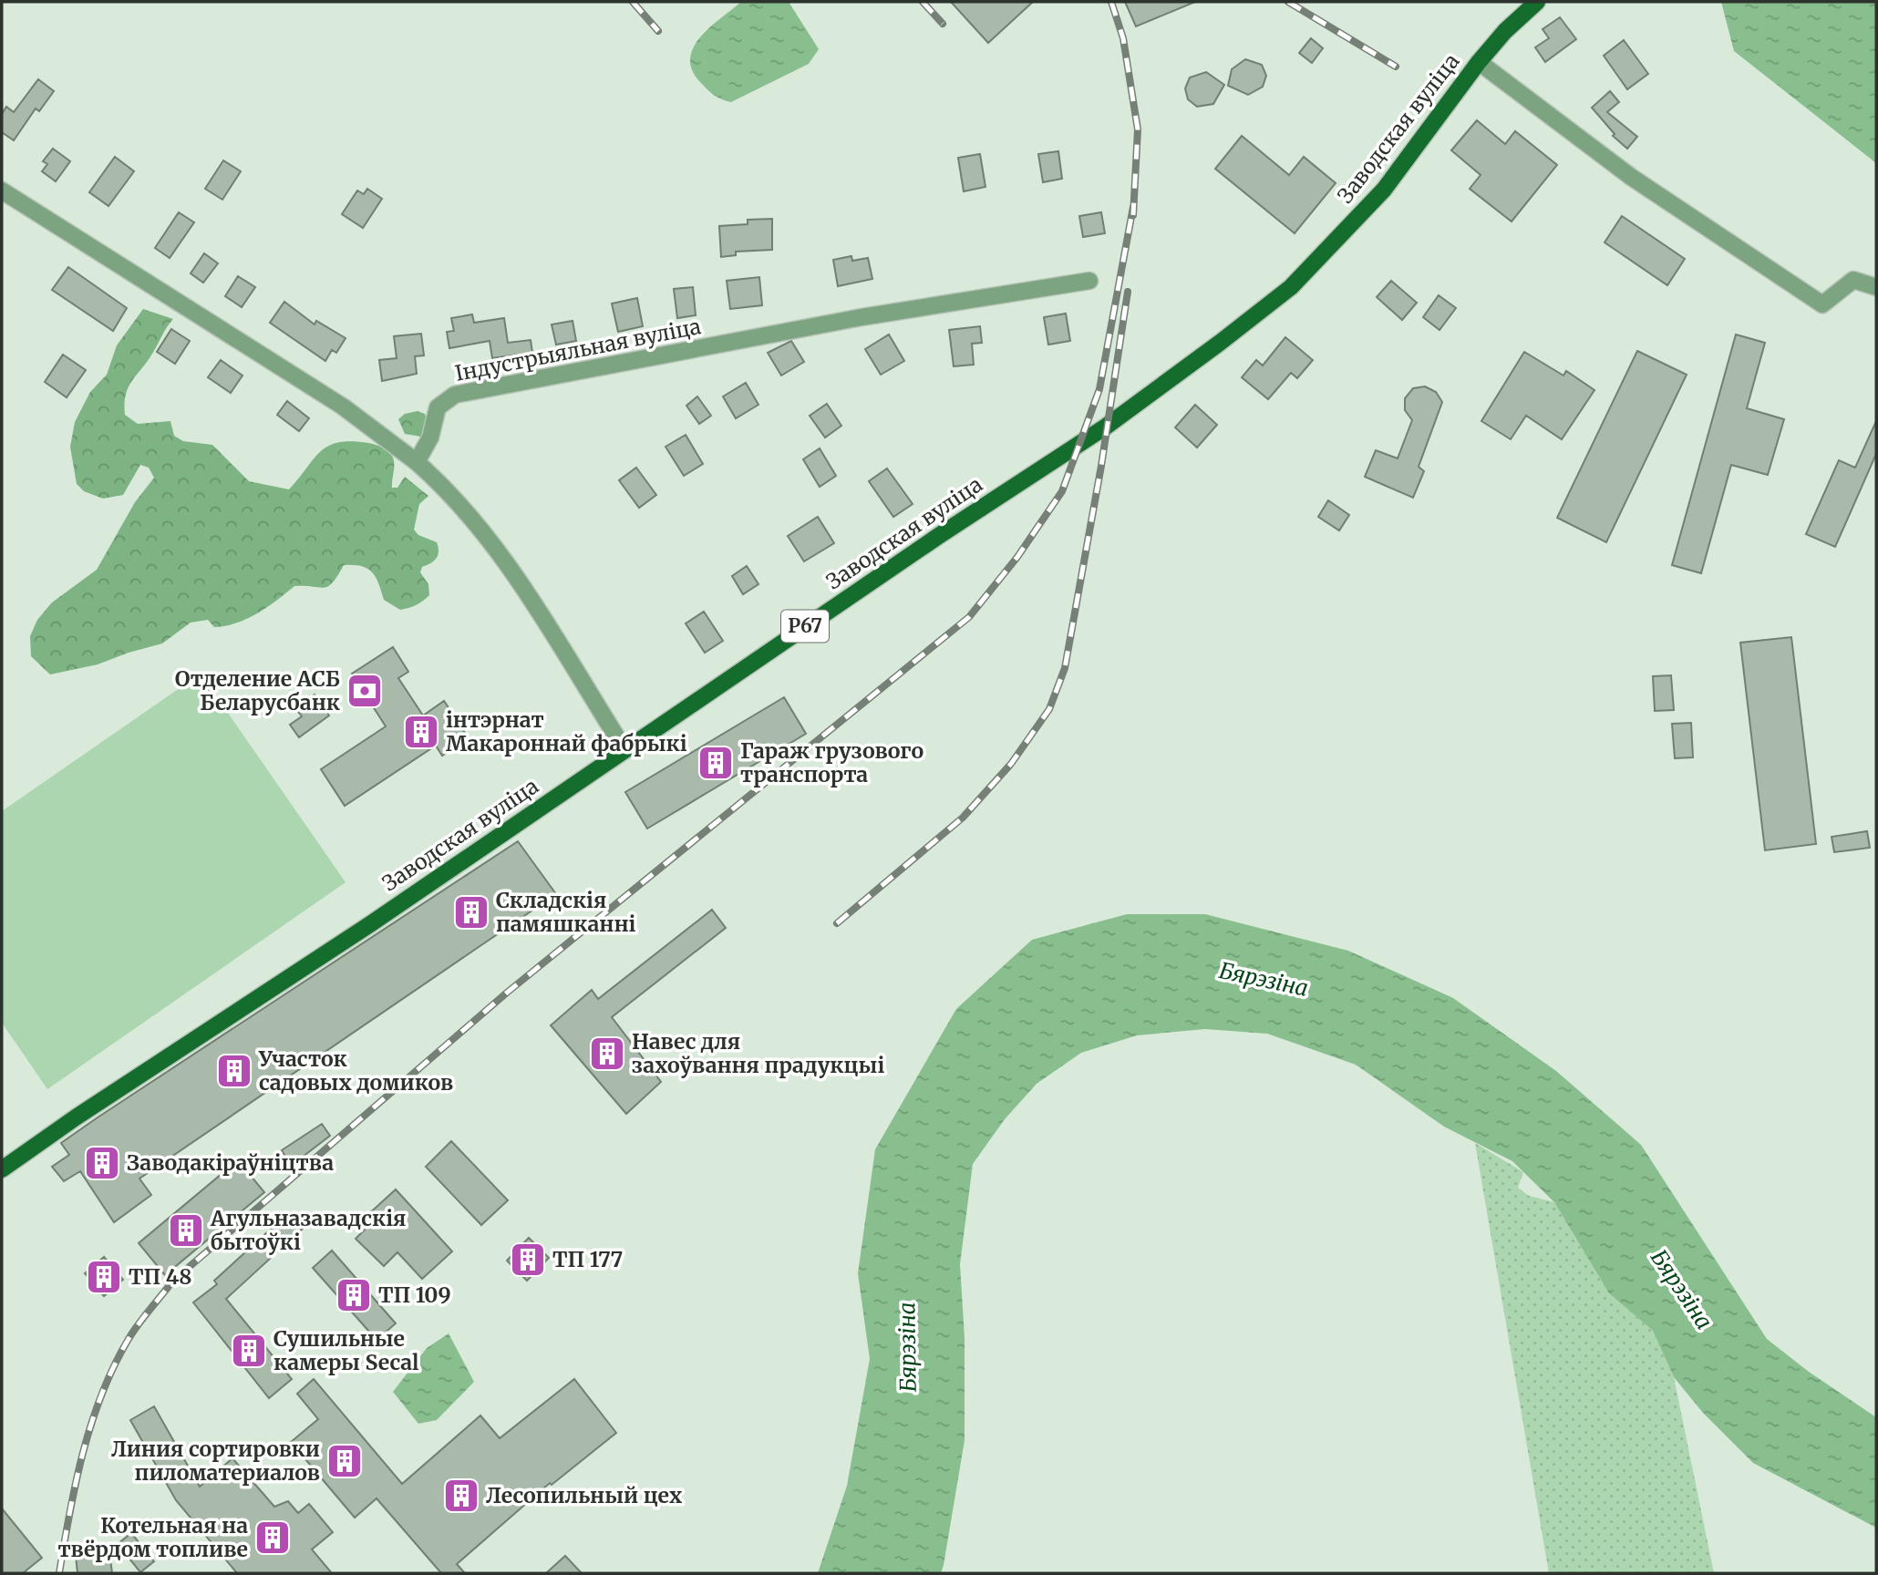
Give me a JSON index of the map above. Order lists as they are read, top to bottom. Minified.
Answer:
{"streets":{"main road":["Заводская вуліца","Р67"],"street":["Індустрыяльная вуліца"]},"water":["Бярэзіна"],"places":{"bank":["Отделение АСБ Беларусбанк"],"building":["інтэрнат Макароннай фабрыкі","Гараж грузового транспорта","Складскія памяшканні","Навес для захоўвання прадукцыі","Участок садовых домиков","Заводакіраўніцтва","Агульназавадскія бытоўкі","ТП 177","ТП 48","ТП 109","Сушильные камеры Secal","Линия сортировки пиломатериалов","Лесопильный цех","Котельная на твёрдом топливе"]}}
